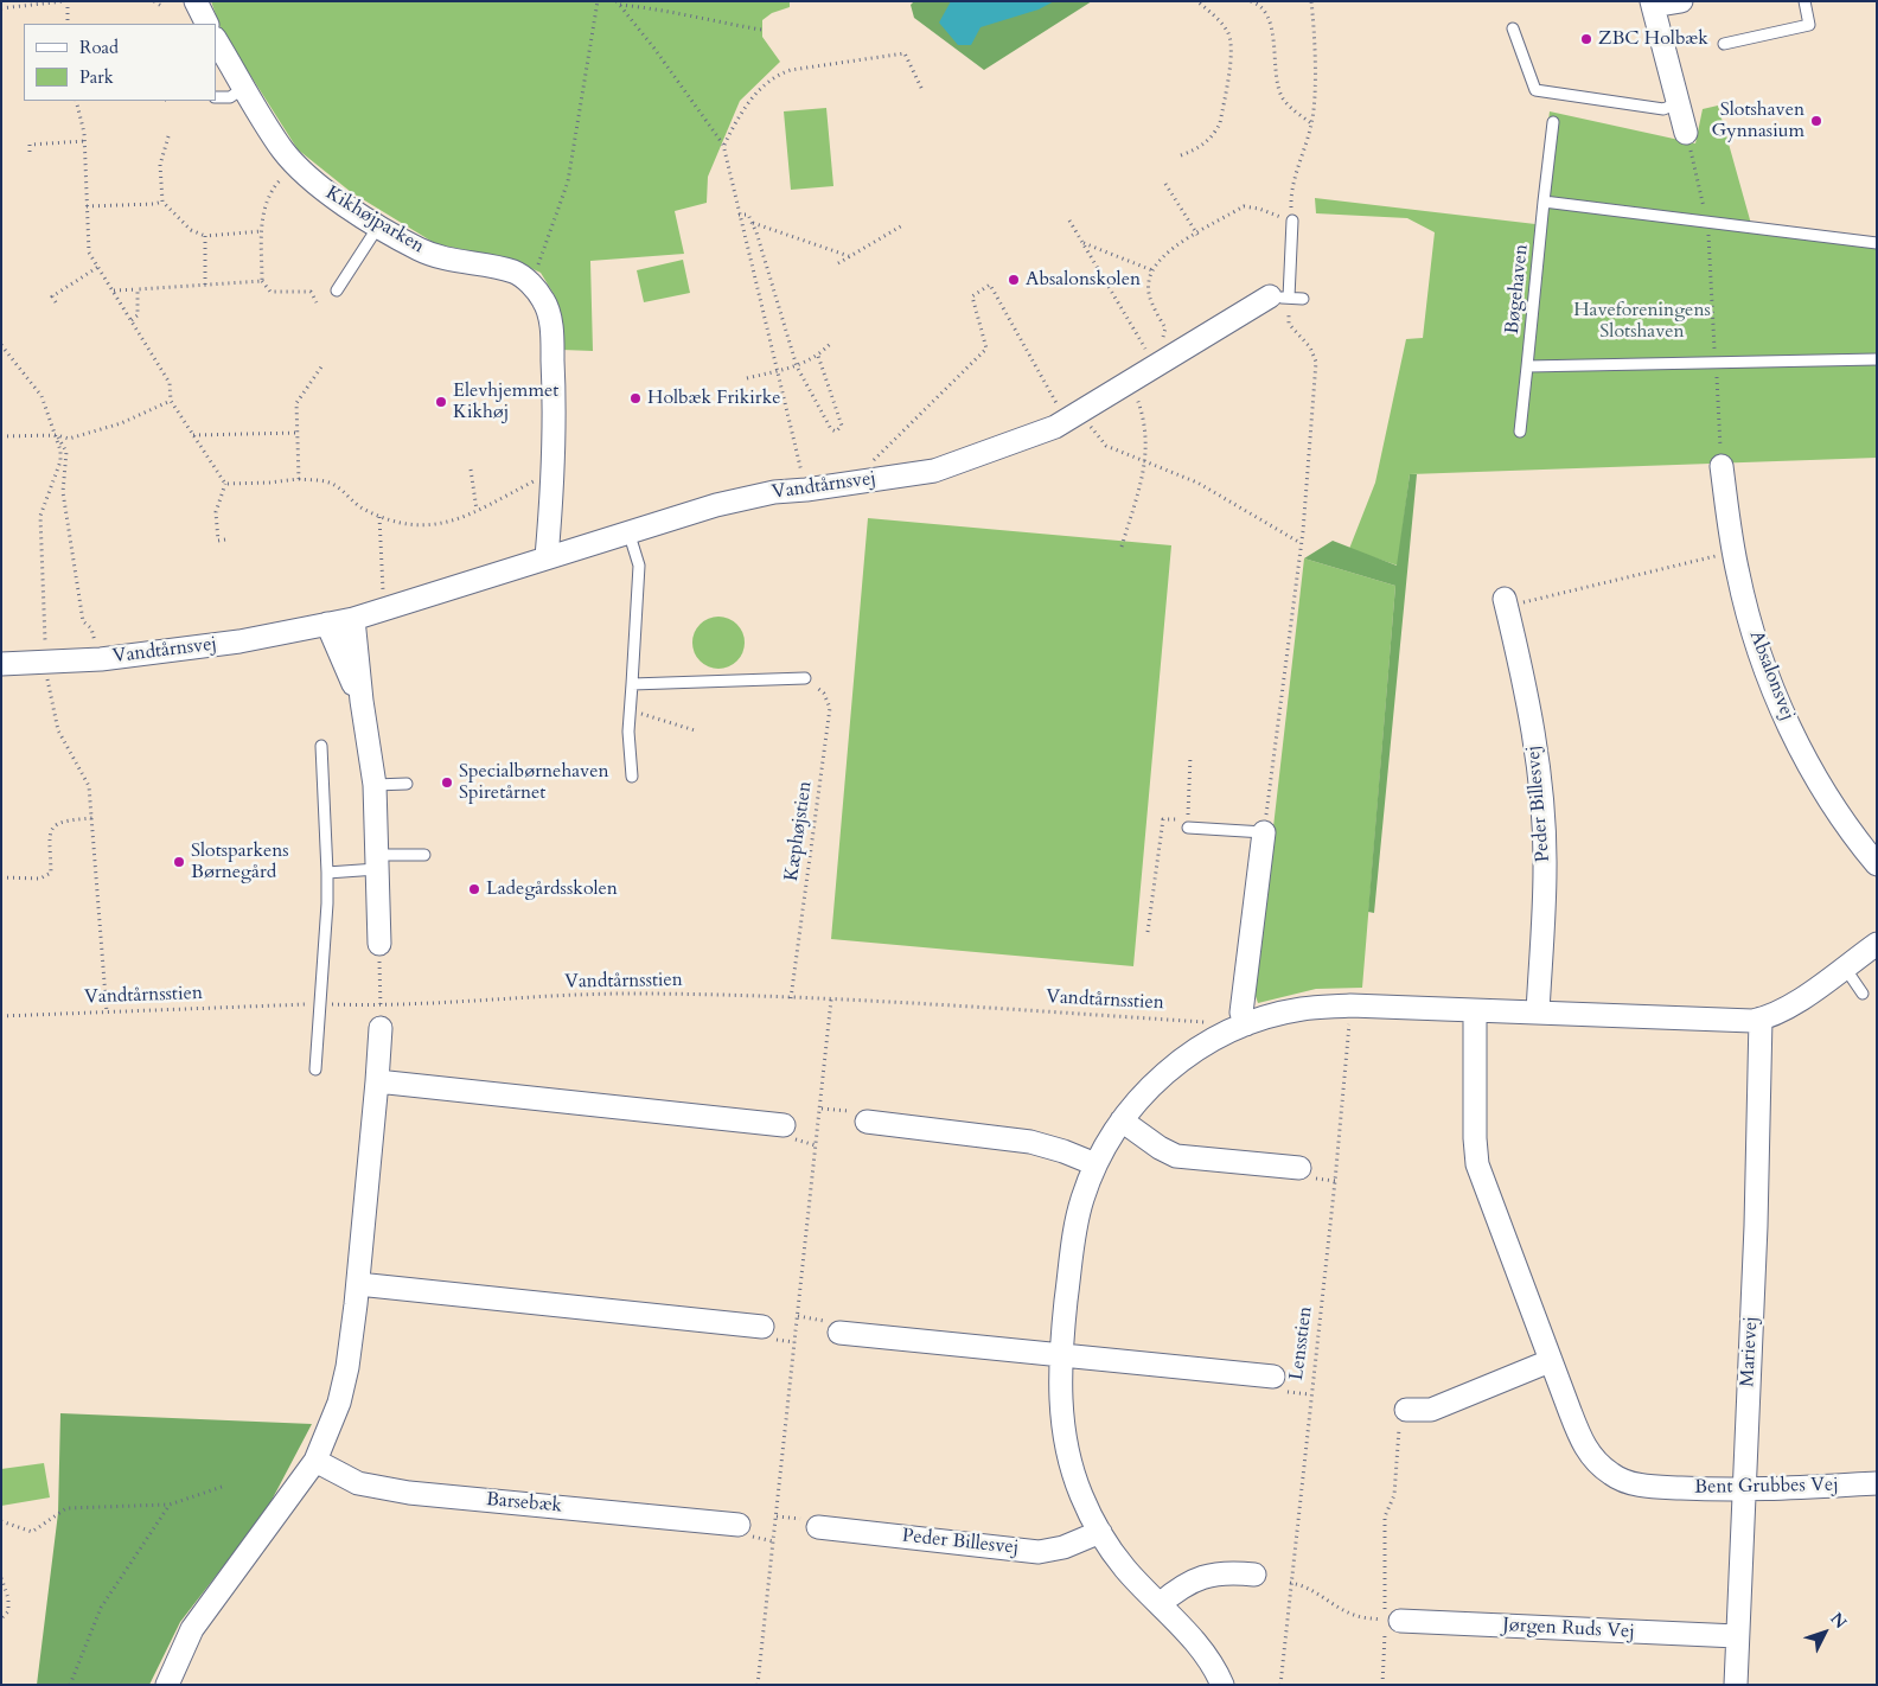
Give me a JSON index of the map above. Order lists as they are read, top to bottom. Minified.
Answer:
{"streets":{"street":["Kikhøjparken","Vandtårnsvej","Absalonsvej","Peder Billesvej","Marievej","Bent Grubbes Vej","Barsebæk","Jørgen Ruds Vej"],"lane":["Bøgehaven"],"path":["Kæphøjstien","Vandtårnsstien","Lensstien"]},"crossings":[["Kæphøjstien","Vandtårnsstien"],["Marievej","Bent Grubbes Vej"],["Marievej","Jørgen Ruds Vej"]],"parks":["Haveforeningens Slotshaven"],"places":["ZBC Holbæk","Slotshaven Gynnasium","Absalonskolen","Holbæk Frikirke","Elevhjemmet Kikhøj","Specialbørnehaven Spiretårnet","Slotsparkens Børnegård","Ladegårdsskolen"],"legend":["Road","Park"],"north":"top right"}
